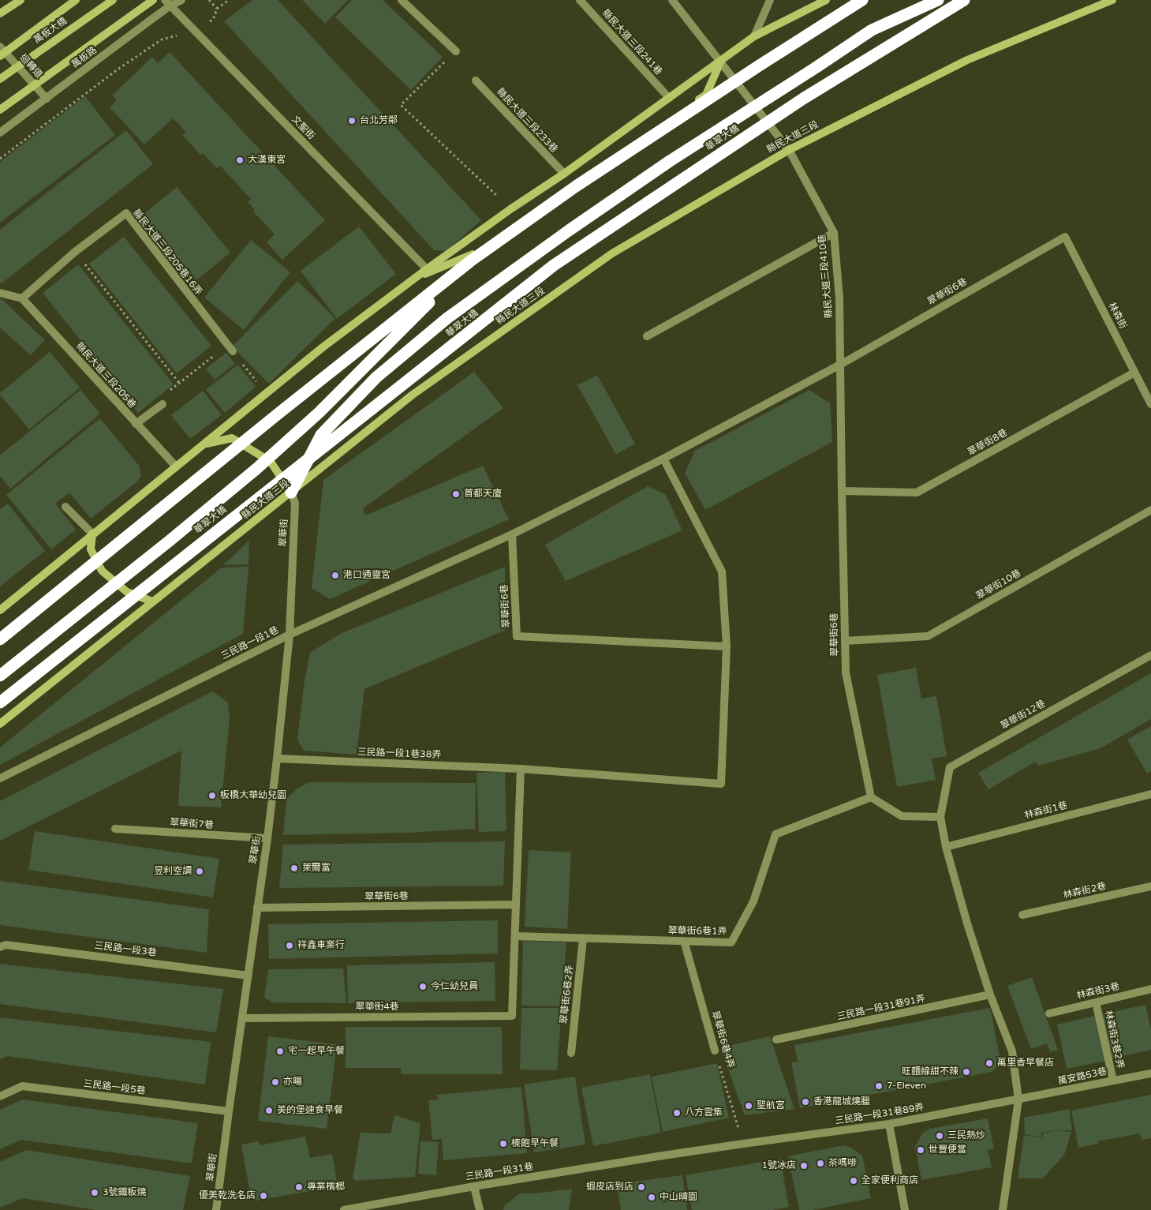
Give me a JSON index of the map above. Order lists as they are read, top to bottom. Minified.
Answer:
{"streets":{"highway":["華翠大橋"],"street":["萬板大橋","縣民大道三段241巷","萬板路","迴轉道","縣民大道三段233巷","文聖街","縣民大道三段","縣民大道三段205巷16弄","縣民大道三段410巷","翠華街6巷","林森街","縣民大道三段205巷","翠華街8巷","翠華街","翠華街10巷","三民路一段1巷","翠華街12巷","三民路一段1巷38弄","林森街1巷","翠華街7巷","林森街2巷","翠華街6巷1弄","三民路一段3巷","林森街3巷","翠華街6巷2弄","翠華街4巷","三民路一段31巷91弄","翠華街6巷4弄","林森街3巷2弄","萬安路53巷","三民路一段5巷","三民路一段31巷89弄","三民路一段31巷"]},"crossings":[["萬板路","迴轉道"],["萬板路","文聖街"],["縣民大道三段","縣民大道三段410巷"],["縣民大道三段","翠華街"],["縣民大道三段205巷16弄","縣民大道三段205巷"],["縣民大道三段410巷","翠華街6巷"],["翠華街6巷","林森街"],["翠華街6巷","翠華街8巷"],["翠華街6巷","翠華街"],["翠華街6巷","翠華街10巷"],["翠華街6巷","三民路一段1巷"],["翠華街6巷","翠華街6巷1弄"],["林森街","翠華街8巷"],["翠華街","三民路一段1巷"],["翠華街","三民路一段1巷38弄"],["翠華街","翠華街7巷"],["翠華街","三民路一段3巷"],["翠華街","翠華街4巷"],["翠華街","三民路一段5巷"],["翠華街6巷1弄","翠華街6巷2弄"],["翠華街6巷1弄","翠華街4巷"],["翠華街6巷1弄","翠華街6巷4弄"],["林森街3巷","林森街3巷2弄"],["翠華街6巷4弄","三民路一段31巷89弄"],["林森街3巷2弄","萬安路53巷"],["萬安路53巷","三民路一段31巷89弄"],["三民路一段31巷89弄","三民路一段31巷"]],"places":["台北芳鄰","大漢東宮","首都天廈","港口通靈宮","板橋大華幼兒園","萊爾富","昱利空調","祥鑫車業行","今仁幼兒員","宅一起早午餐","萬里香早餐店","旺麵線甜不辣","亦暘","7-Eleven","香港龍城燒臘","聖航宮","美的堡速食早餐","八方雲集","三民熱炒","榛飽早午餐","世豐便當","茶嗎啡","1號冰店","全家便利商店","專業檳榔","蝦皮店到店","3號鐵板燒","優美乾洗名店","中山晴園"]}
